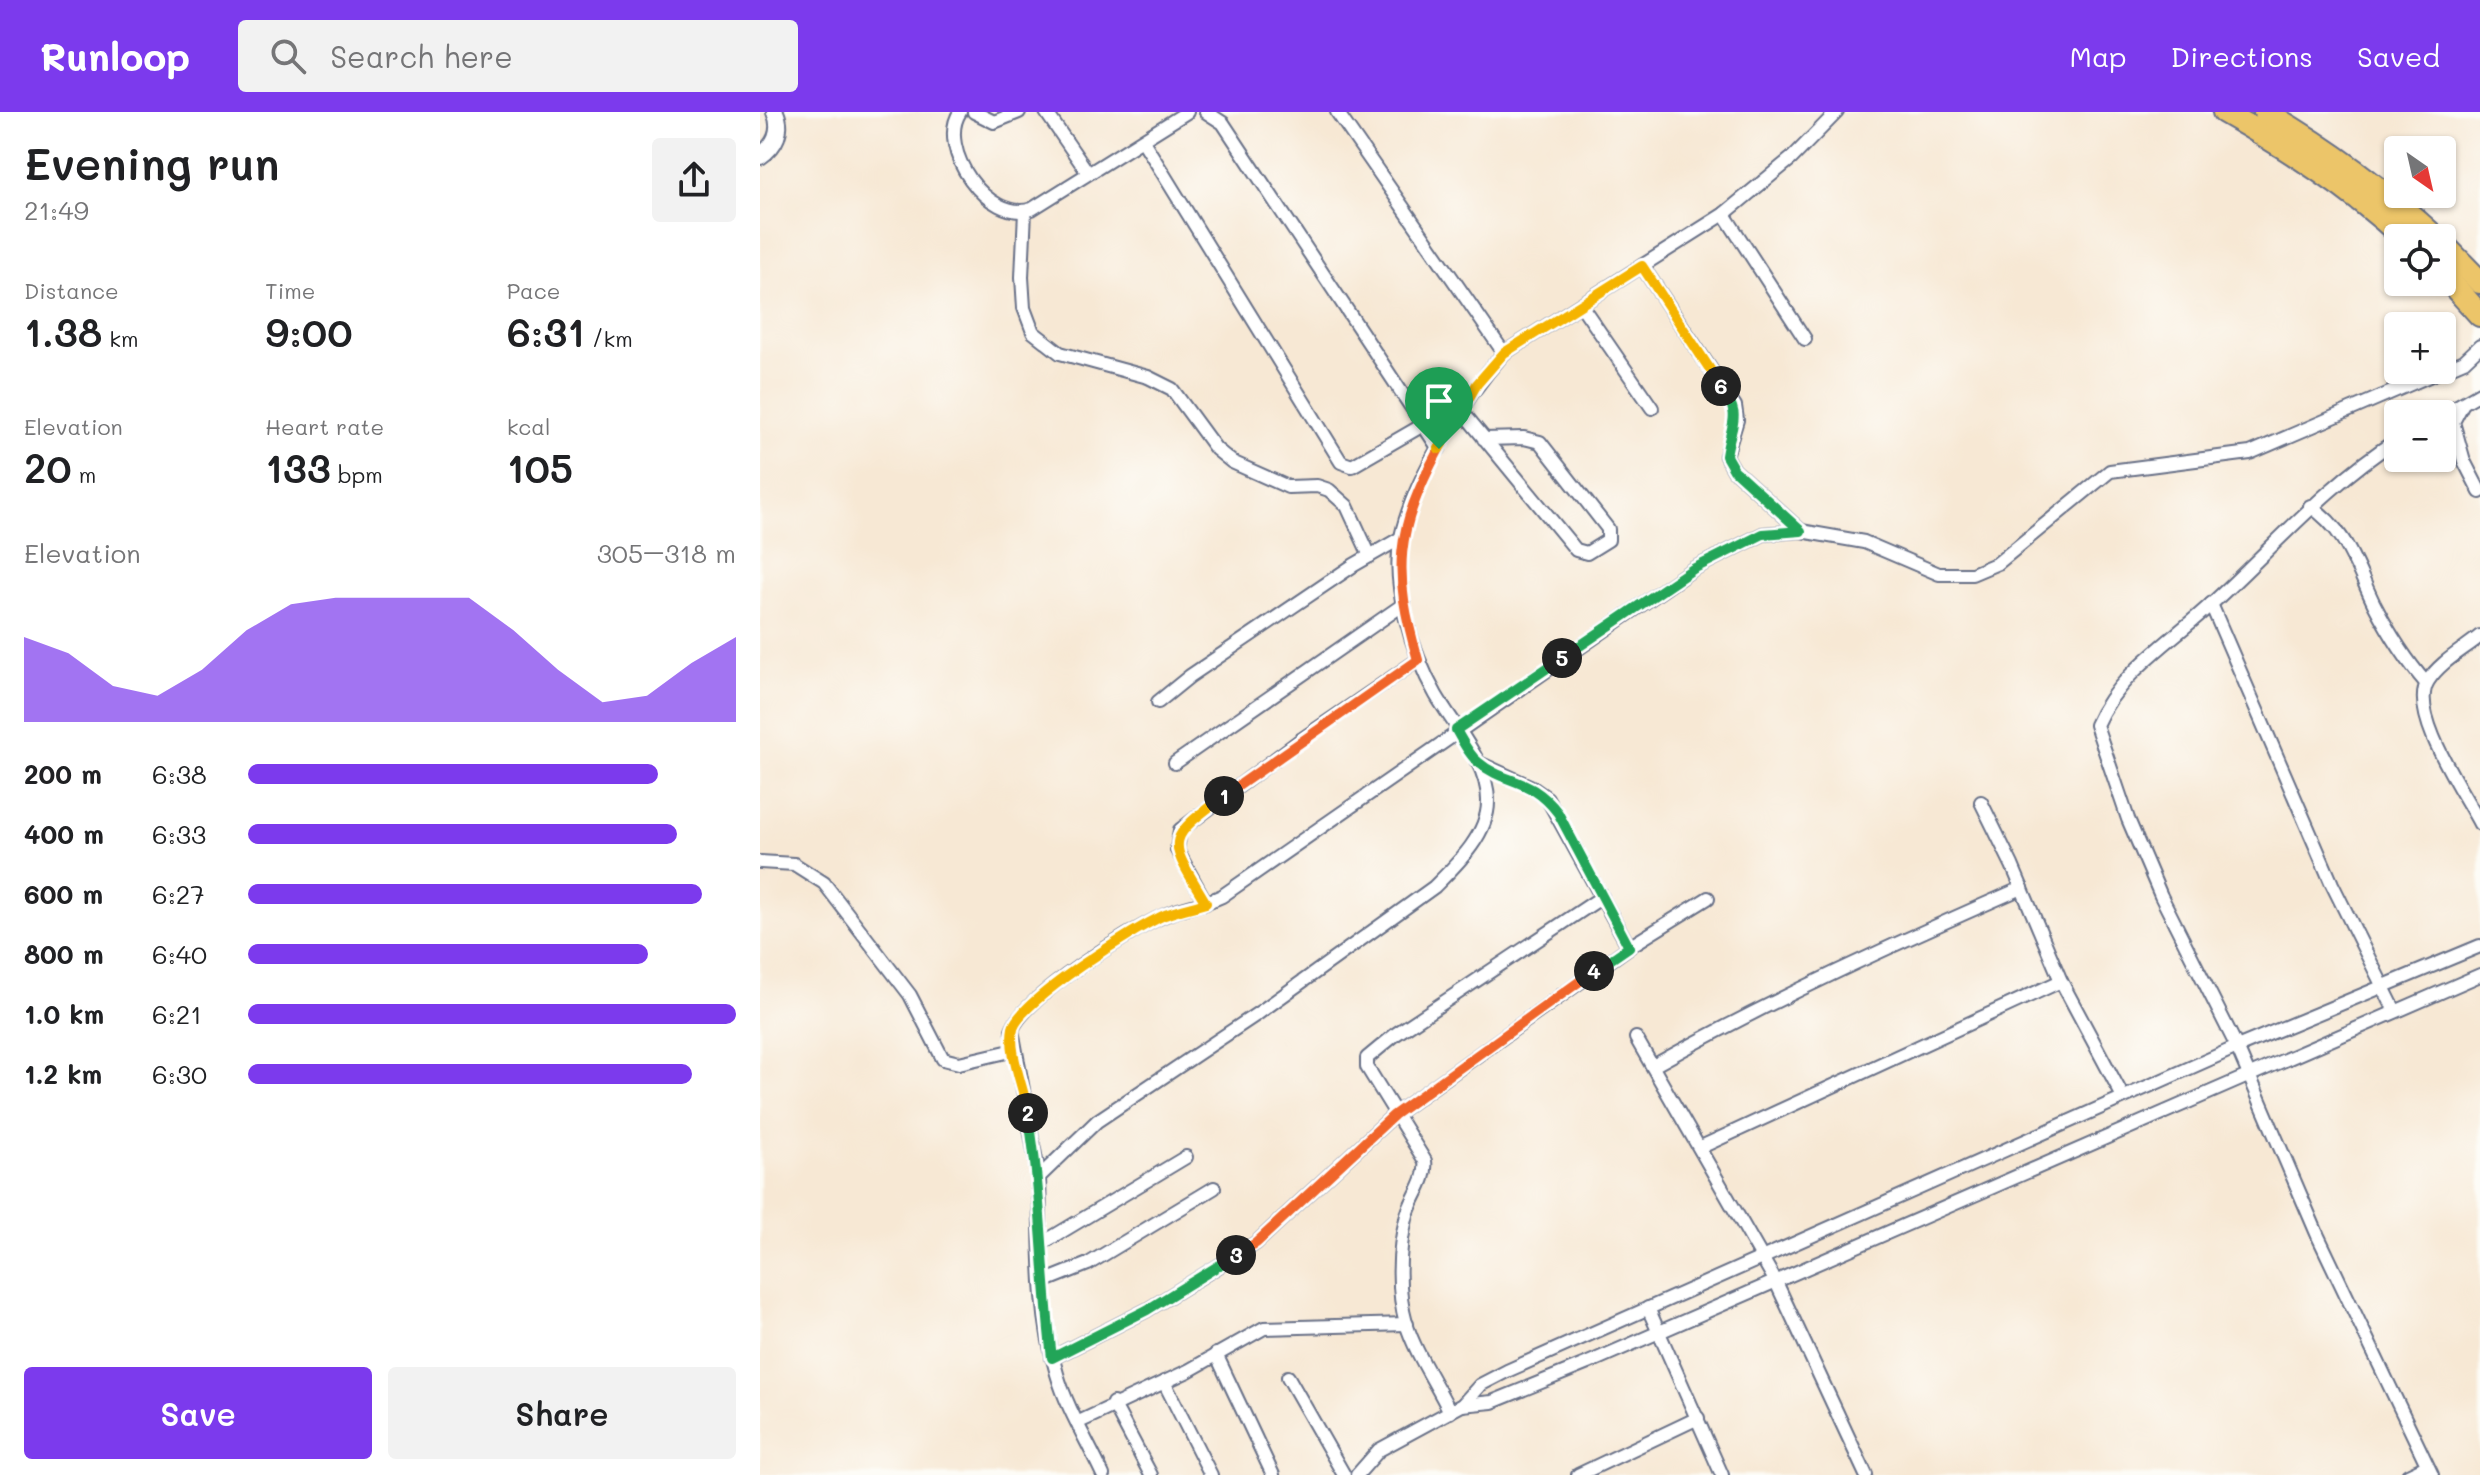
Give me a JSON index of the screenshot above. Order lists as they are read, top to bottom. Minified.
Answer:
{"north":"bottom right","page":{"header":"Runloop","search":"Search here","nav":["Map","Directions","Saved"],"heading":["Evening run","21:49"],"map_buttons":["+","−"],"stats":[["Distance","1.38 km"],["Time","9:00"],["Pace","6:31 /km"],["Elevation","20 m"],["Heart rate","133 bpm"],["kcal","105"]],"pins":["6","5","1","4","2","3"],"chart":["Elevation","305–318 m"],"list":[{"name":"200 m","note":"6:38"},{"name":"400 m","note":"6:33"},{"name":"600 m","note":"6:27"},{"name":"800 m","note":"6:40"},{"name":"1.0 km","note":"6:21"},{"name":"1.2 km","note":"6:30"}],"buttons":["Save","Share"]}}
